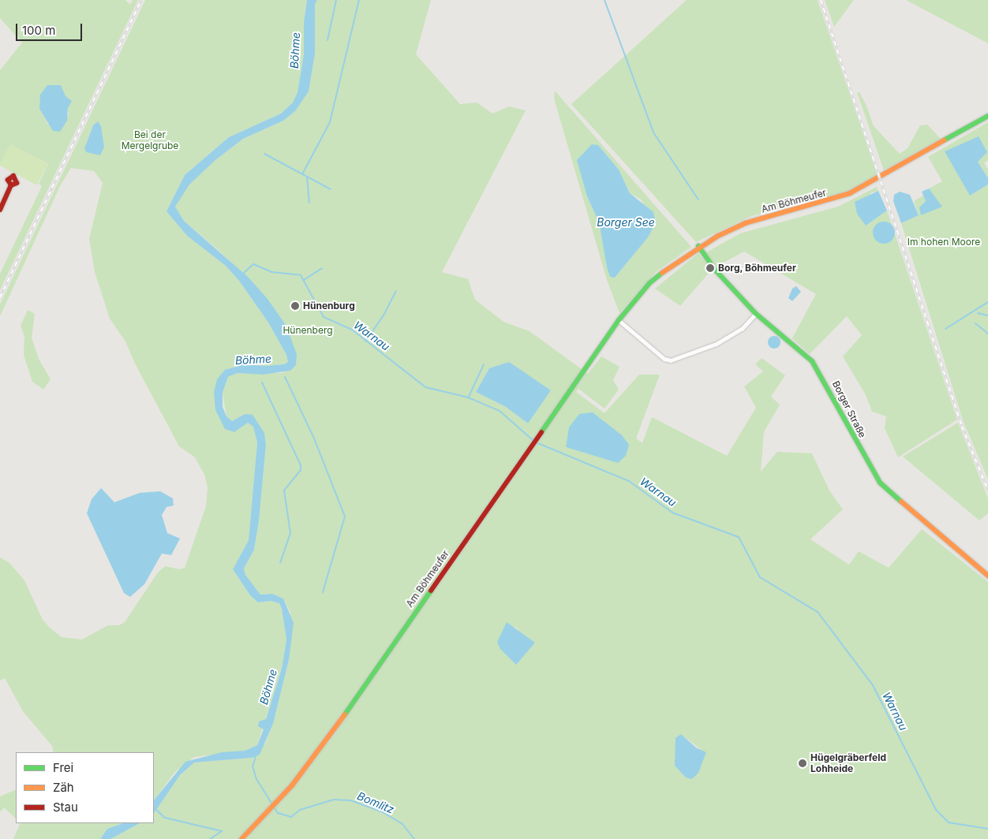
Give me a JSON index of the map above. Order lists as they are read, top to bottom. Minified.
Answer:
{"streets":{"street":["Am Böhmeufer","Borger Straße"]},"crossings":[["Am Böhmeufer","Borger Straße"]],"water":["Böhme","Borger See","Warnau","Bomlitz"],"parks":["Bei der Mergelgrube","Im hohen Moore","Hünenberg"],"places":["Borg, Böhmeufer","Hünenburg","Hügelgräberfeld Lohheide"],"legend":["Frei","Zäh","Stau"],"scale_bar":"100 m"}
